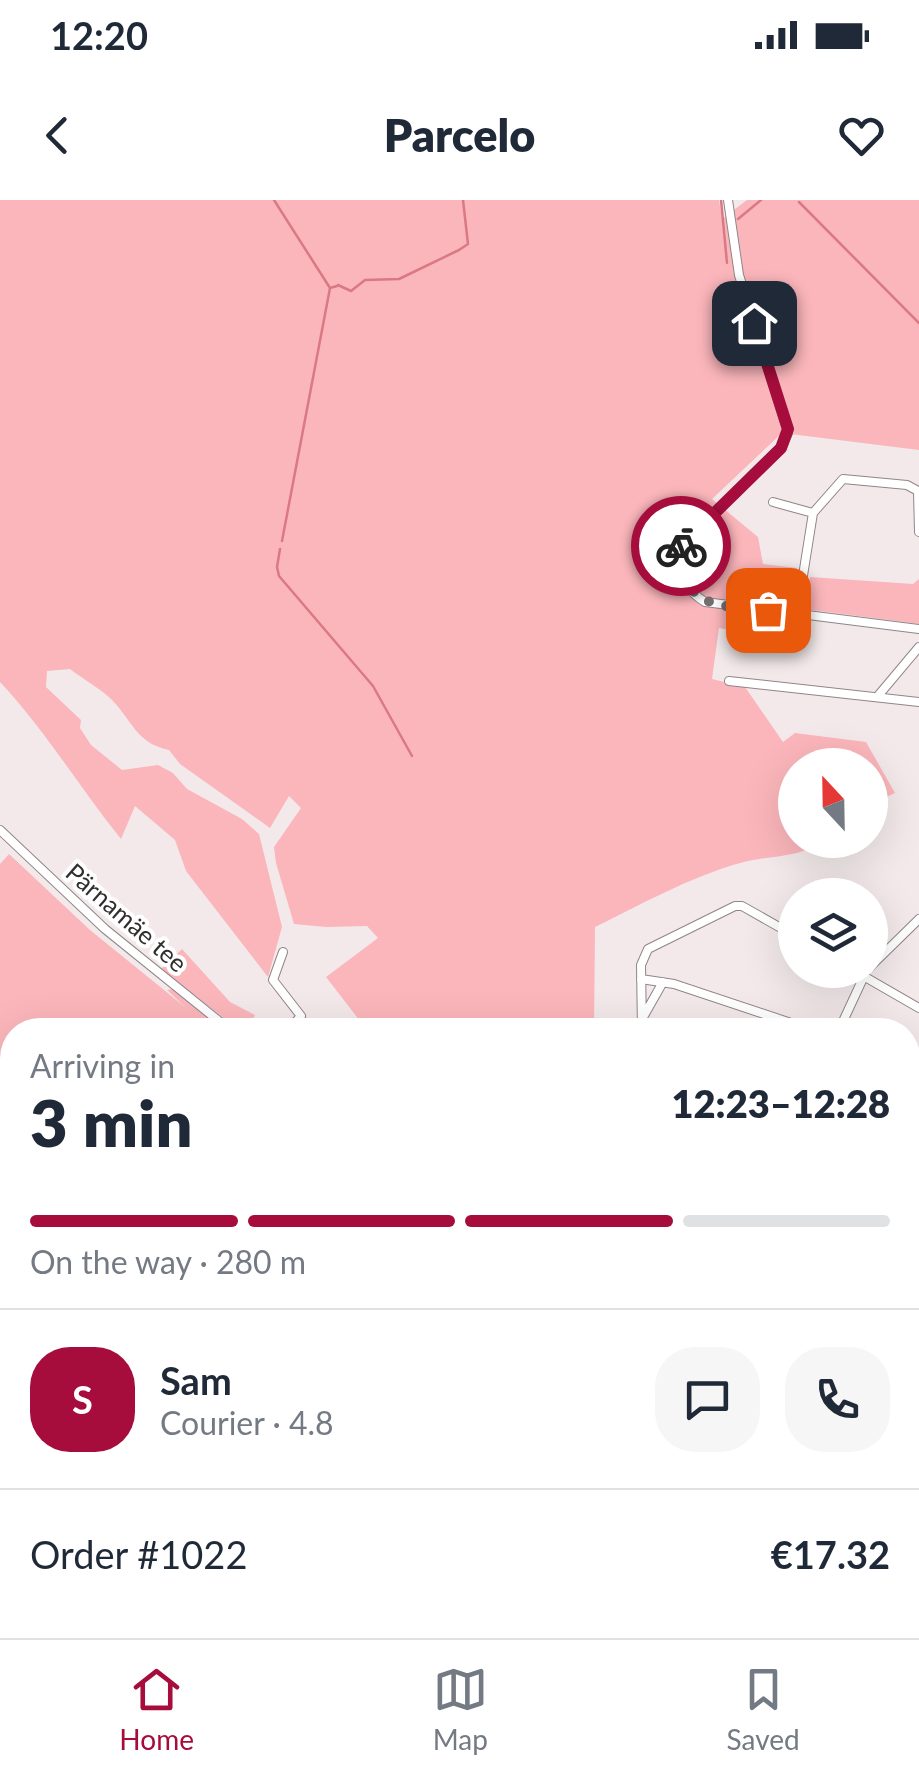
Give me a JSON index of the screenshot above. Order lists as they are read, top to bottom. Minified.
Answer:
{"streets":{"street":["Pärnamäe tee"]},"north":"top","page":{"status":"12:20","header":"Parcelo","heading":["3 min","Arriving in","12:23–12:28"],"panel":["Sam","Courier · 4.8","Order #1022","€17.32"],"bar":"On the way · 280 m","round":"S","tabs":["Home","Map","Saved"]}}
